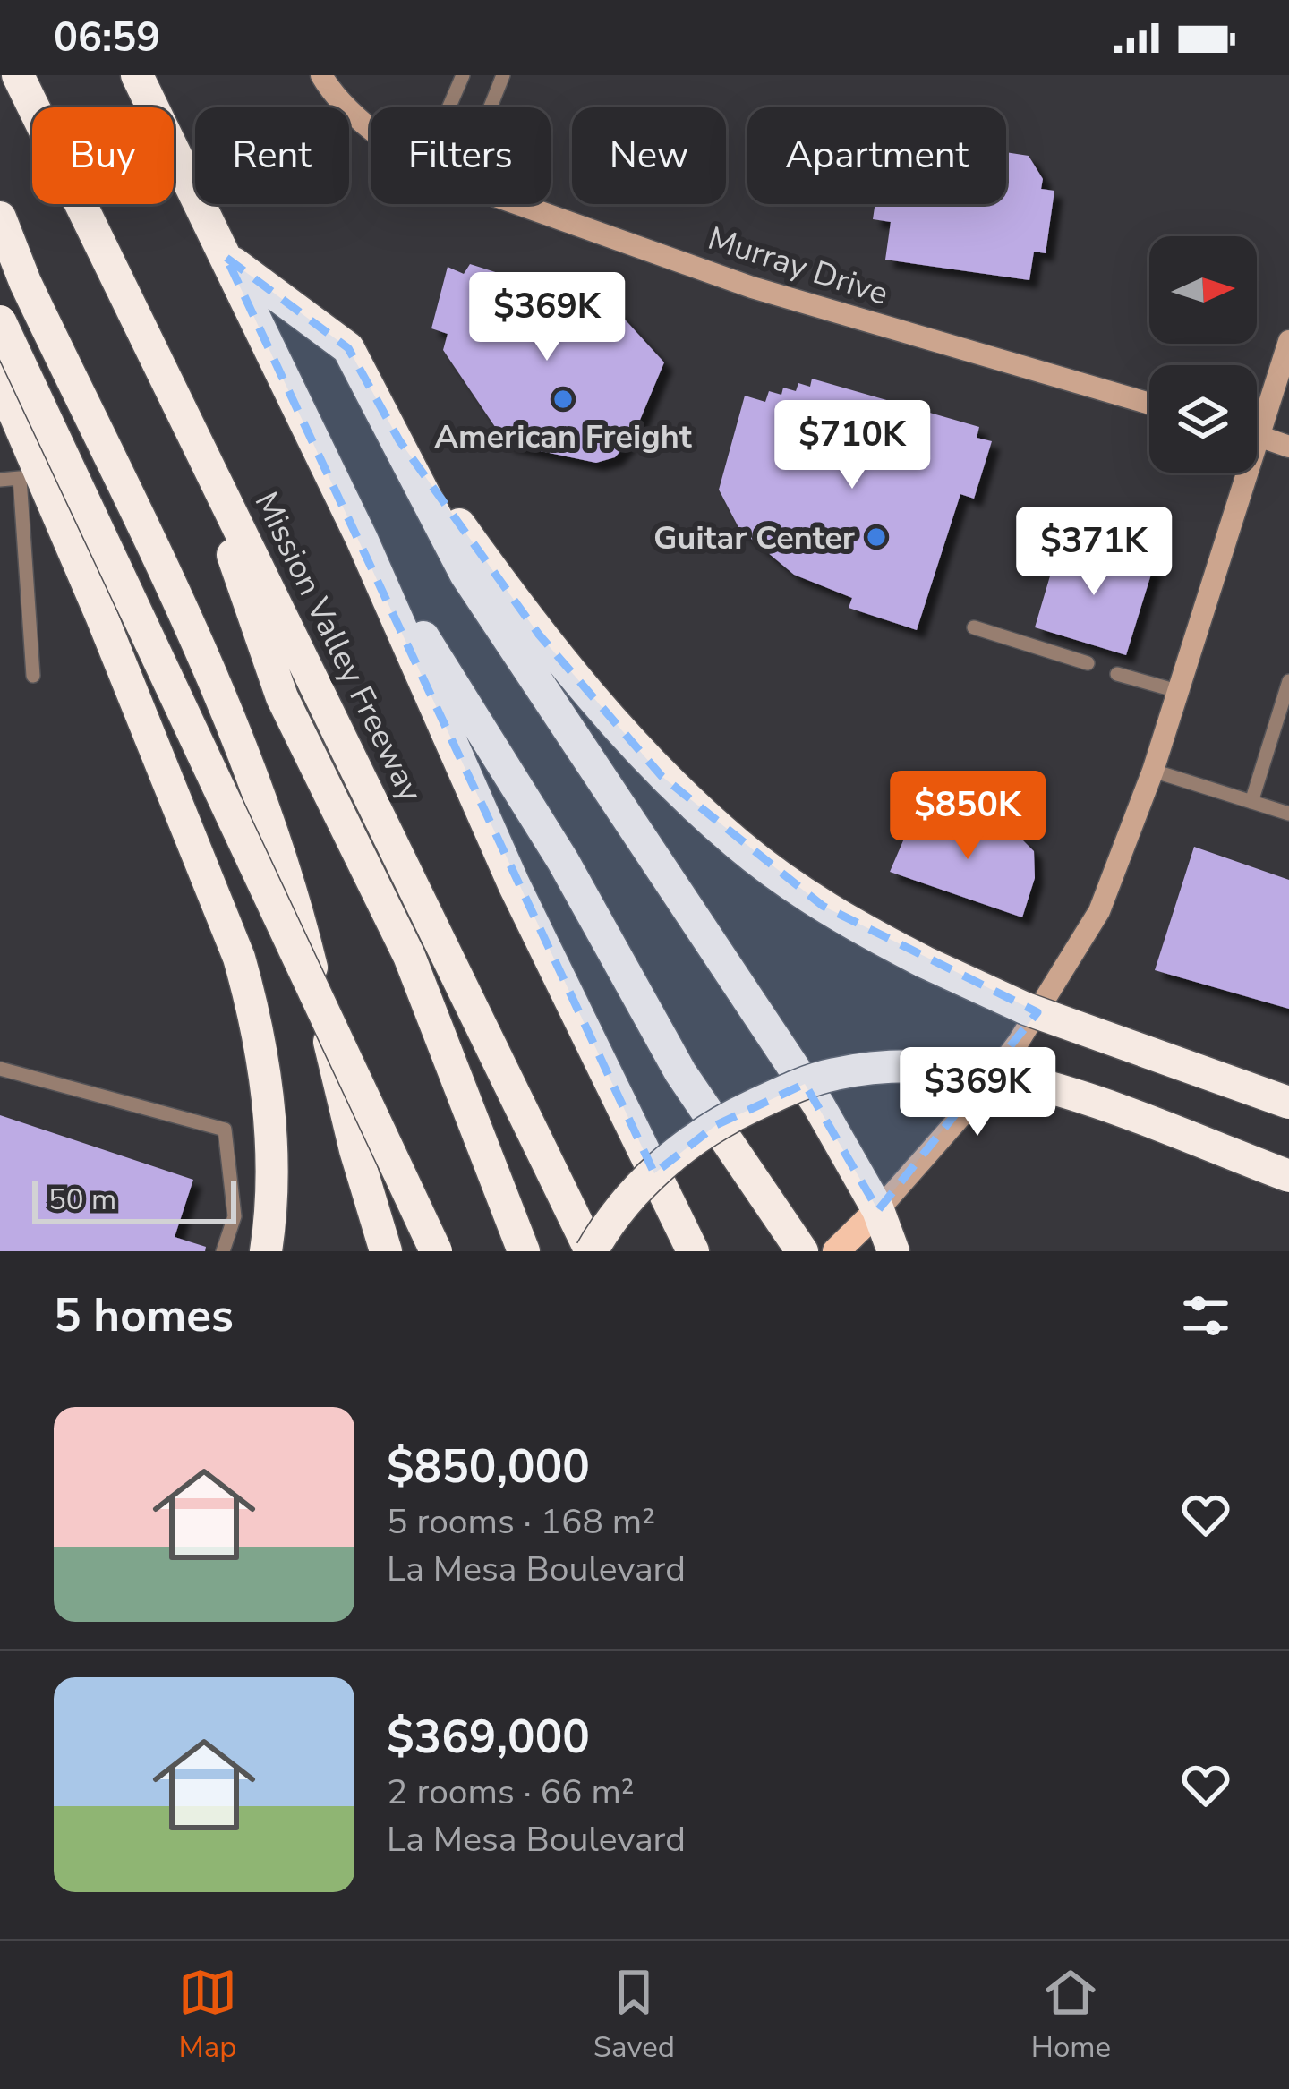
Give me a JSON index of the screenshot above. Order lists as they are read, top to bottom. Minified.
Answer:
{"streets":{"highway":["Mission Valley Freeway"],"main road":["Murray Drive"]},"places":["American Freight","Guitar Center"],"scale_bar":"50 m","north":"right","page":{"status":"06:59","chip":["Buy","Rent","Filters","New","Apartment"],"price":["$369K","$710K","$371K","$850K","$369K"],"scale":"50 m","heading":"5 homes","list":[{"name":"$850,000","note":"5 rooms · 168 m² · La Mesa Boulevard"},{"name":"$369,000","note":"2 rooms · 66 m² · La Mesa Boulevard"}],"tabs":["Map","Saved","Home"]}}
